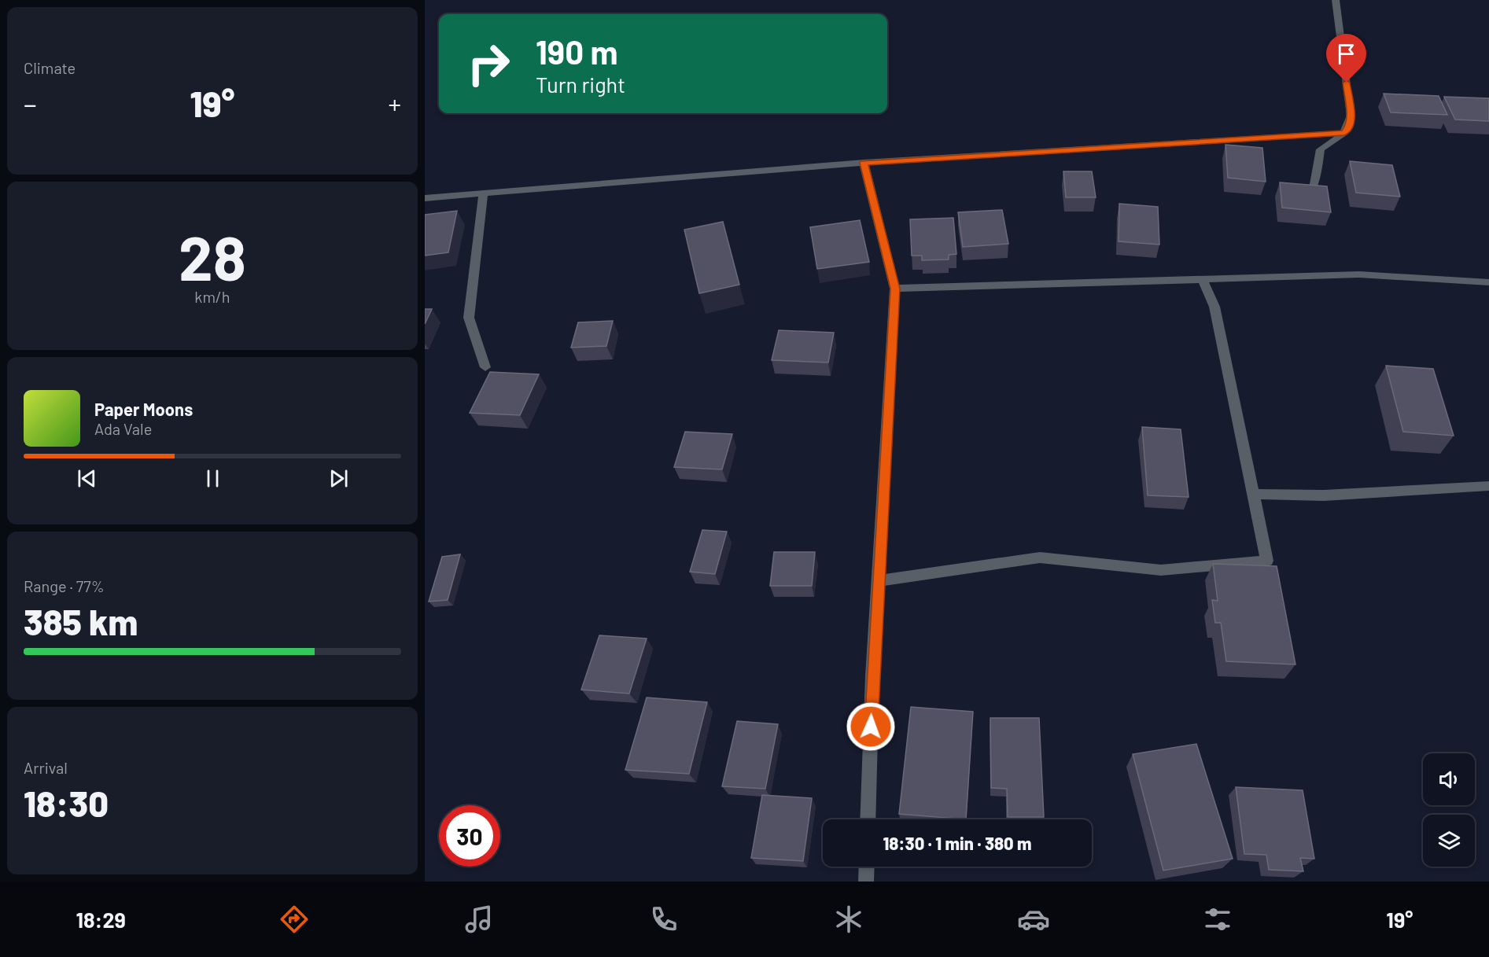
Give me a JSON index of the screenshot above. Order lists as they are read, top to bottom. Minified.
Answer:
{"page":{"tile":["Climate",["28","km/h"],["Range · 77%","385 km"],["Arrival","18:30"]],"turn":["190 m","Turn right"],"heat":["−","19°","+"],"song":["Paper Moons","Ada Vale"],"limit":"30","trip":"18:30 · 1 min · 380 m","tabs":["18:29","19°"]}}
